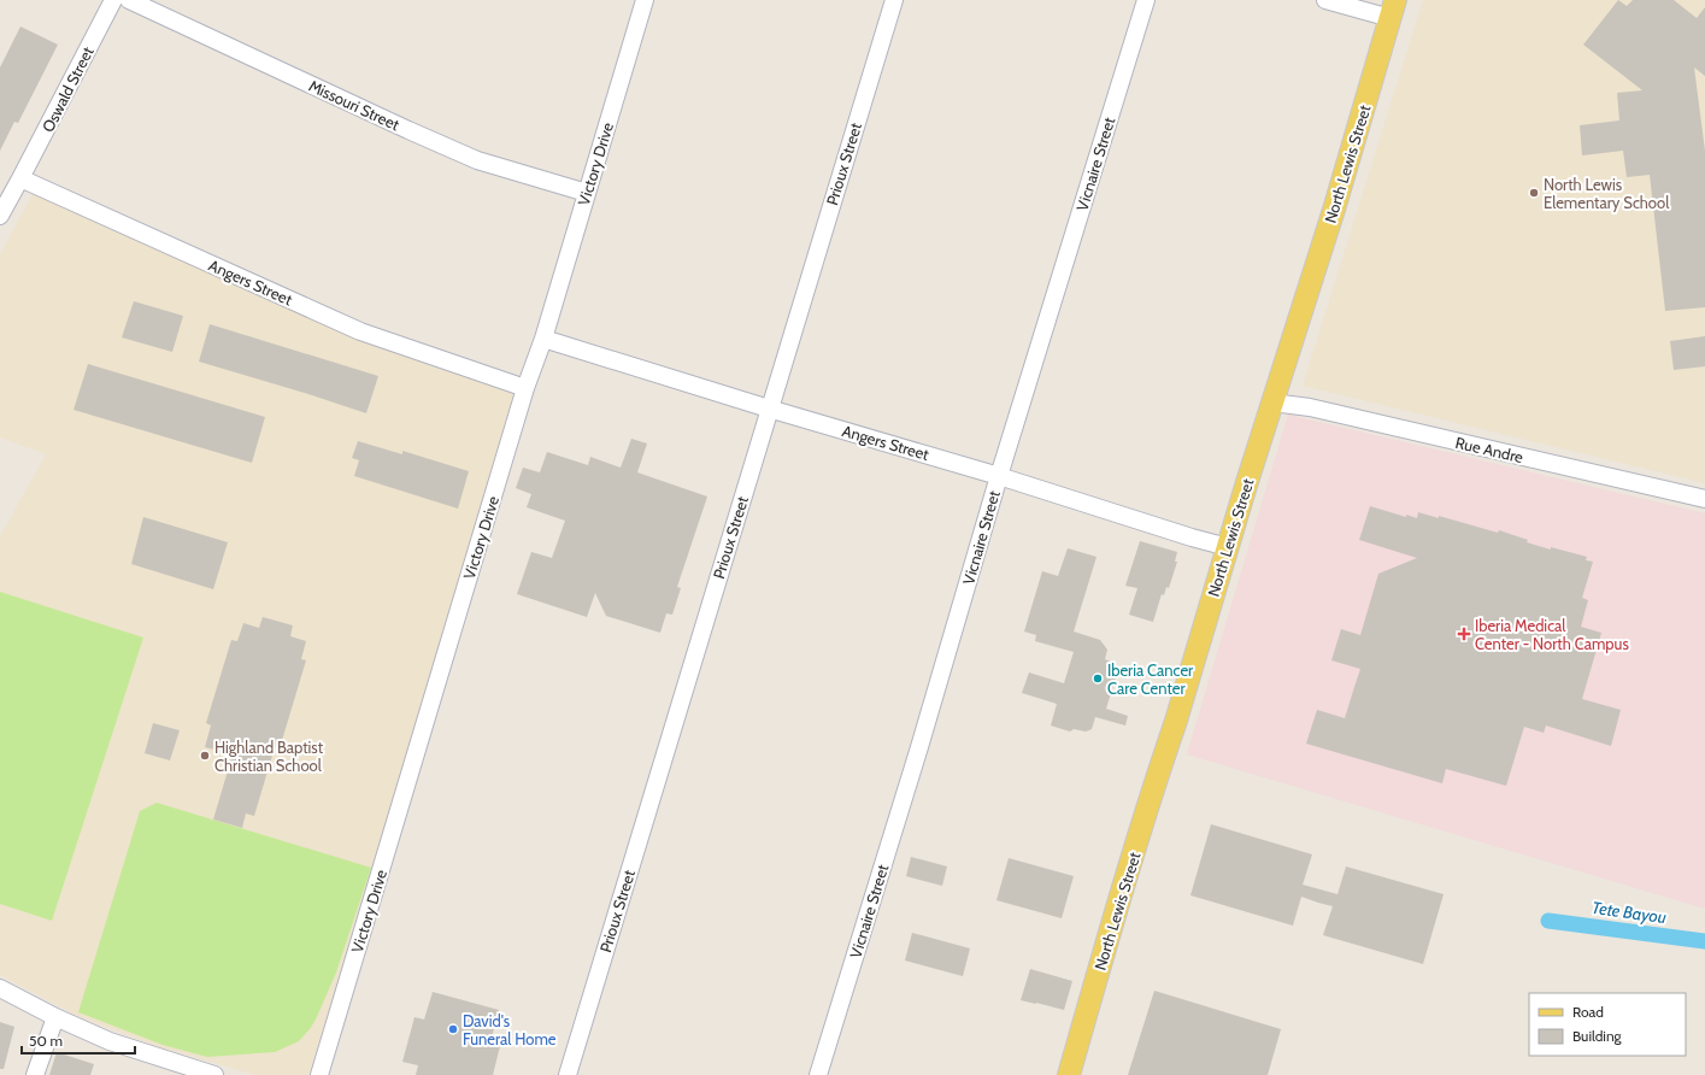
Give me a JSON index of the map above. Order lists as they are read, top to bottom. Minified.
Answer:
{"streets":{"main road":["North Lewis Street"],"street":["Oswald Street","Missouri Street","Victory Drive","Prioux Street","Vicnaire Street","Angers Street","Rue Andre"]},"crossings":[["Oswald Street","Angers Street"],["Missouri Street","Victory Drive"],["Victory Drive","Angers Street"],["Prioux Street","Angers Street"],["Vicnaire Street","Angers Street"],["North Lewis Street","Angers Street"],["North Lewis Street","Rue Andre"]],"water":["Tete Bayou"],"places":{"other":["North Lewis Elementary School","Iberia Cancer Care Center","Highland Baptist Christian School","David's Funeral Home"],"health":["Iberia Medical Center - North Campus"]},"legend":["Road","Building"],"scale_bar":"50 m"}
